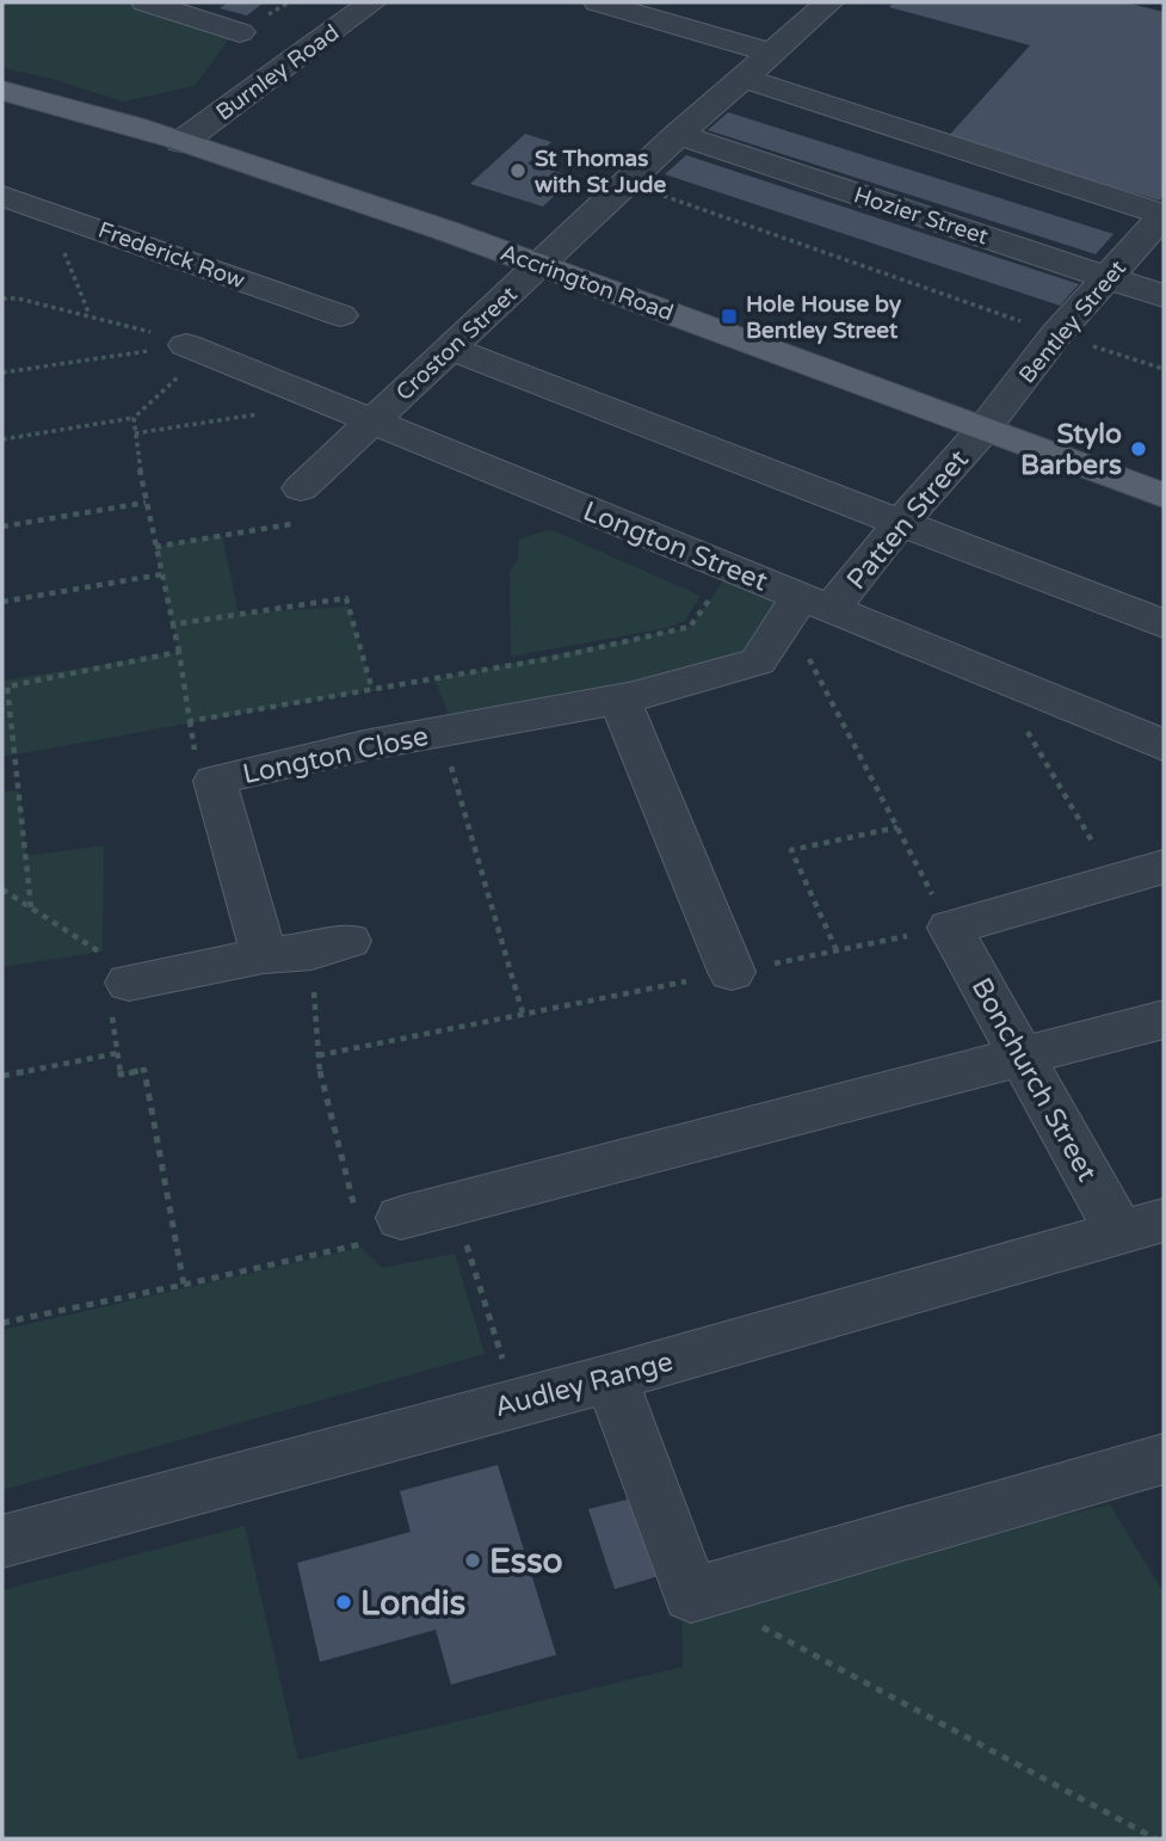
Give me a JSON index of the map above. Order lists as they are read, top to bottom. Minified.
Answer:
{"streets":{"main road":["Accrington Road"],"street":["Burnley Road","Hozier Street","Frederick Row","Bentley Street","Croston Street","Patten Street","Longton Street","Longton Close","Bonchurch Street","Audley Range"]},"crossings":[["Burnley Road","Accrington Road"],["Hozier Street","Bentley Street"],["Hozier Street","Croston Street"],["Accrington Road","Bentley Street"],["Accrington Road","Croston Street"],["Accrington Road","Patten Street"],["Bentley Street","Patten Street"],["Croston Street","Longton Street"],["Patten Street","Longton Street"],["Patten Street","Longton Close"],["Longton Street","Longton Close"],["Bonchurch Street","Audley Range"]],"places":{"other":["St Thomas with St Jude","Stylo Barbers","Esso","Londis"],"transit":["Hole House by Bentley Street"]}}
